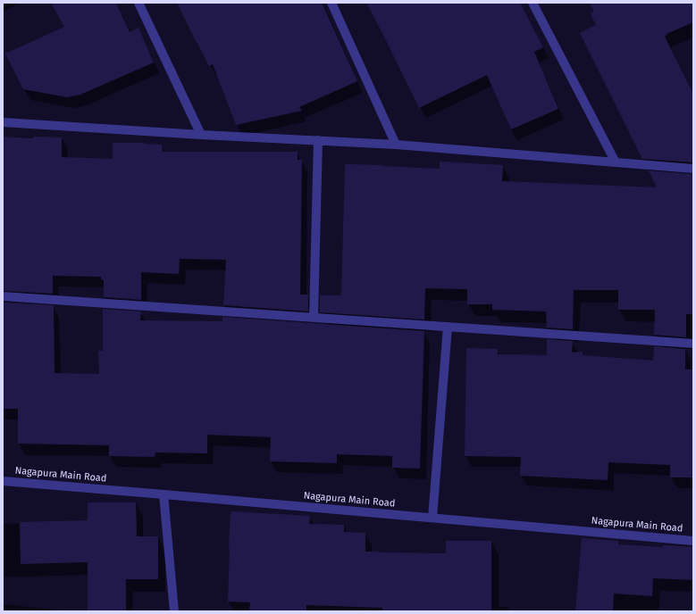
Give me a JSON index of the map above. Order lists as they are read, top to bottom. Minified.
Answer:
{"streets":{"street":["Nagapura Main Road"]}}
